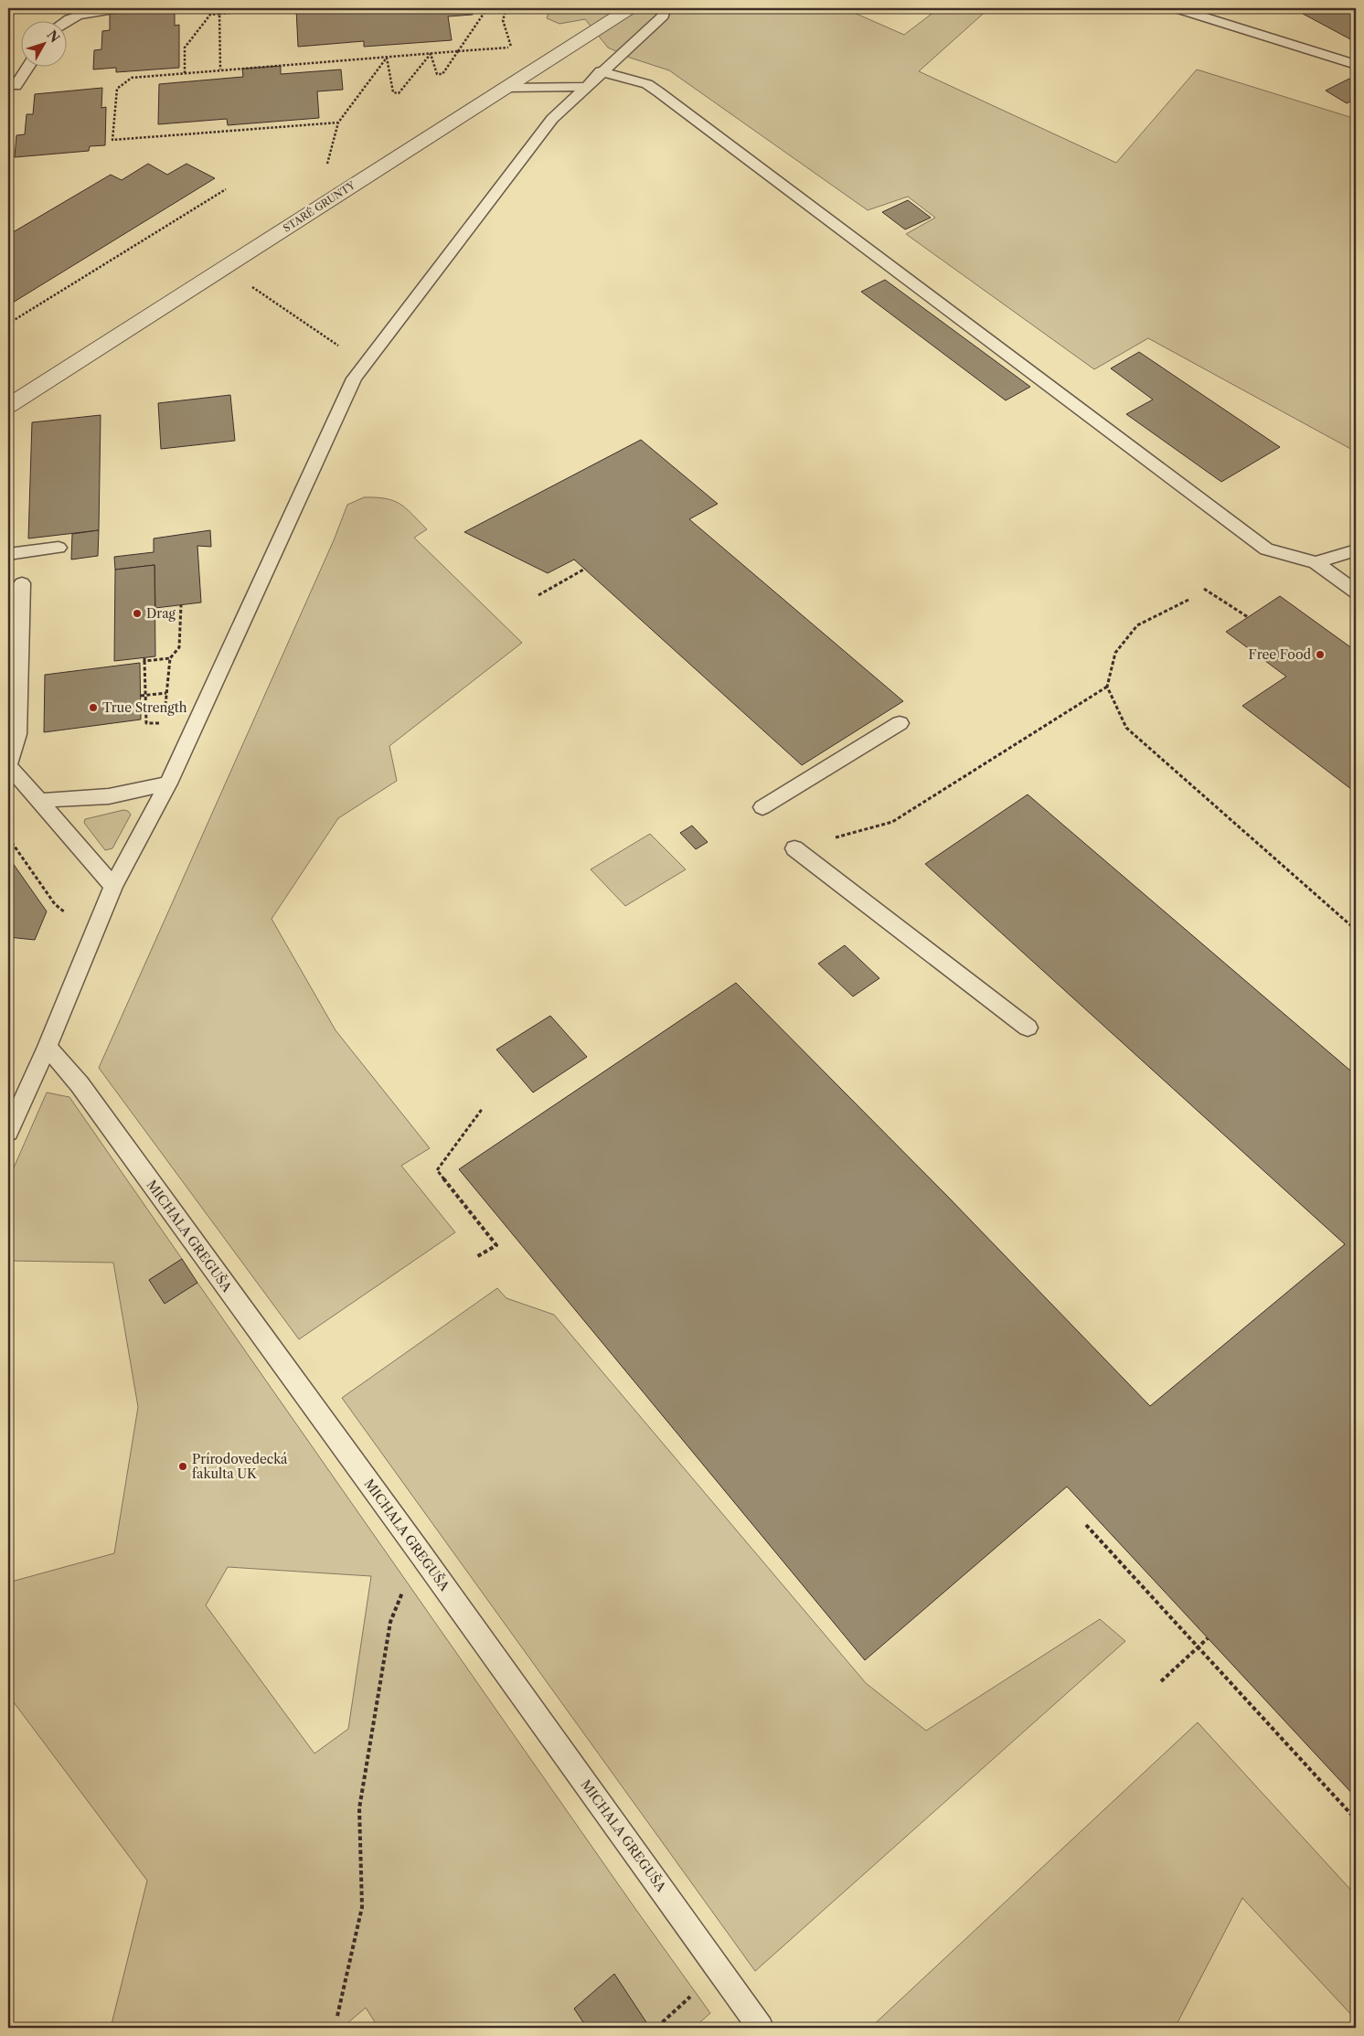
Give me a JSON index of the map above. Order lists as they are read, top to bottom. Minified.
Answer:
{"streets":{"street":["STARÉ GRUNTY"],"lane":["MICHALA GREGUŠA"]},"places":["Drag","Free Food","True Strength","Prírodovedecká fakulta UK"],"north":"top right"}
